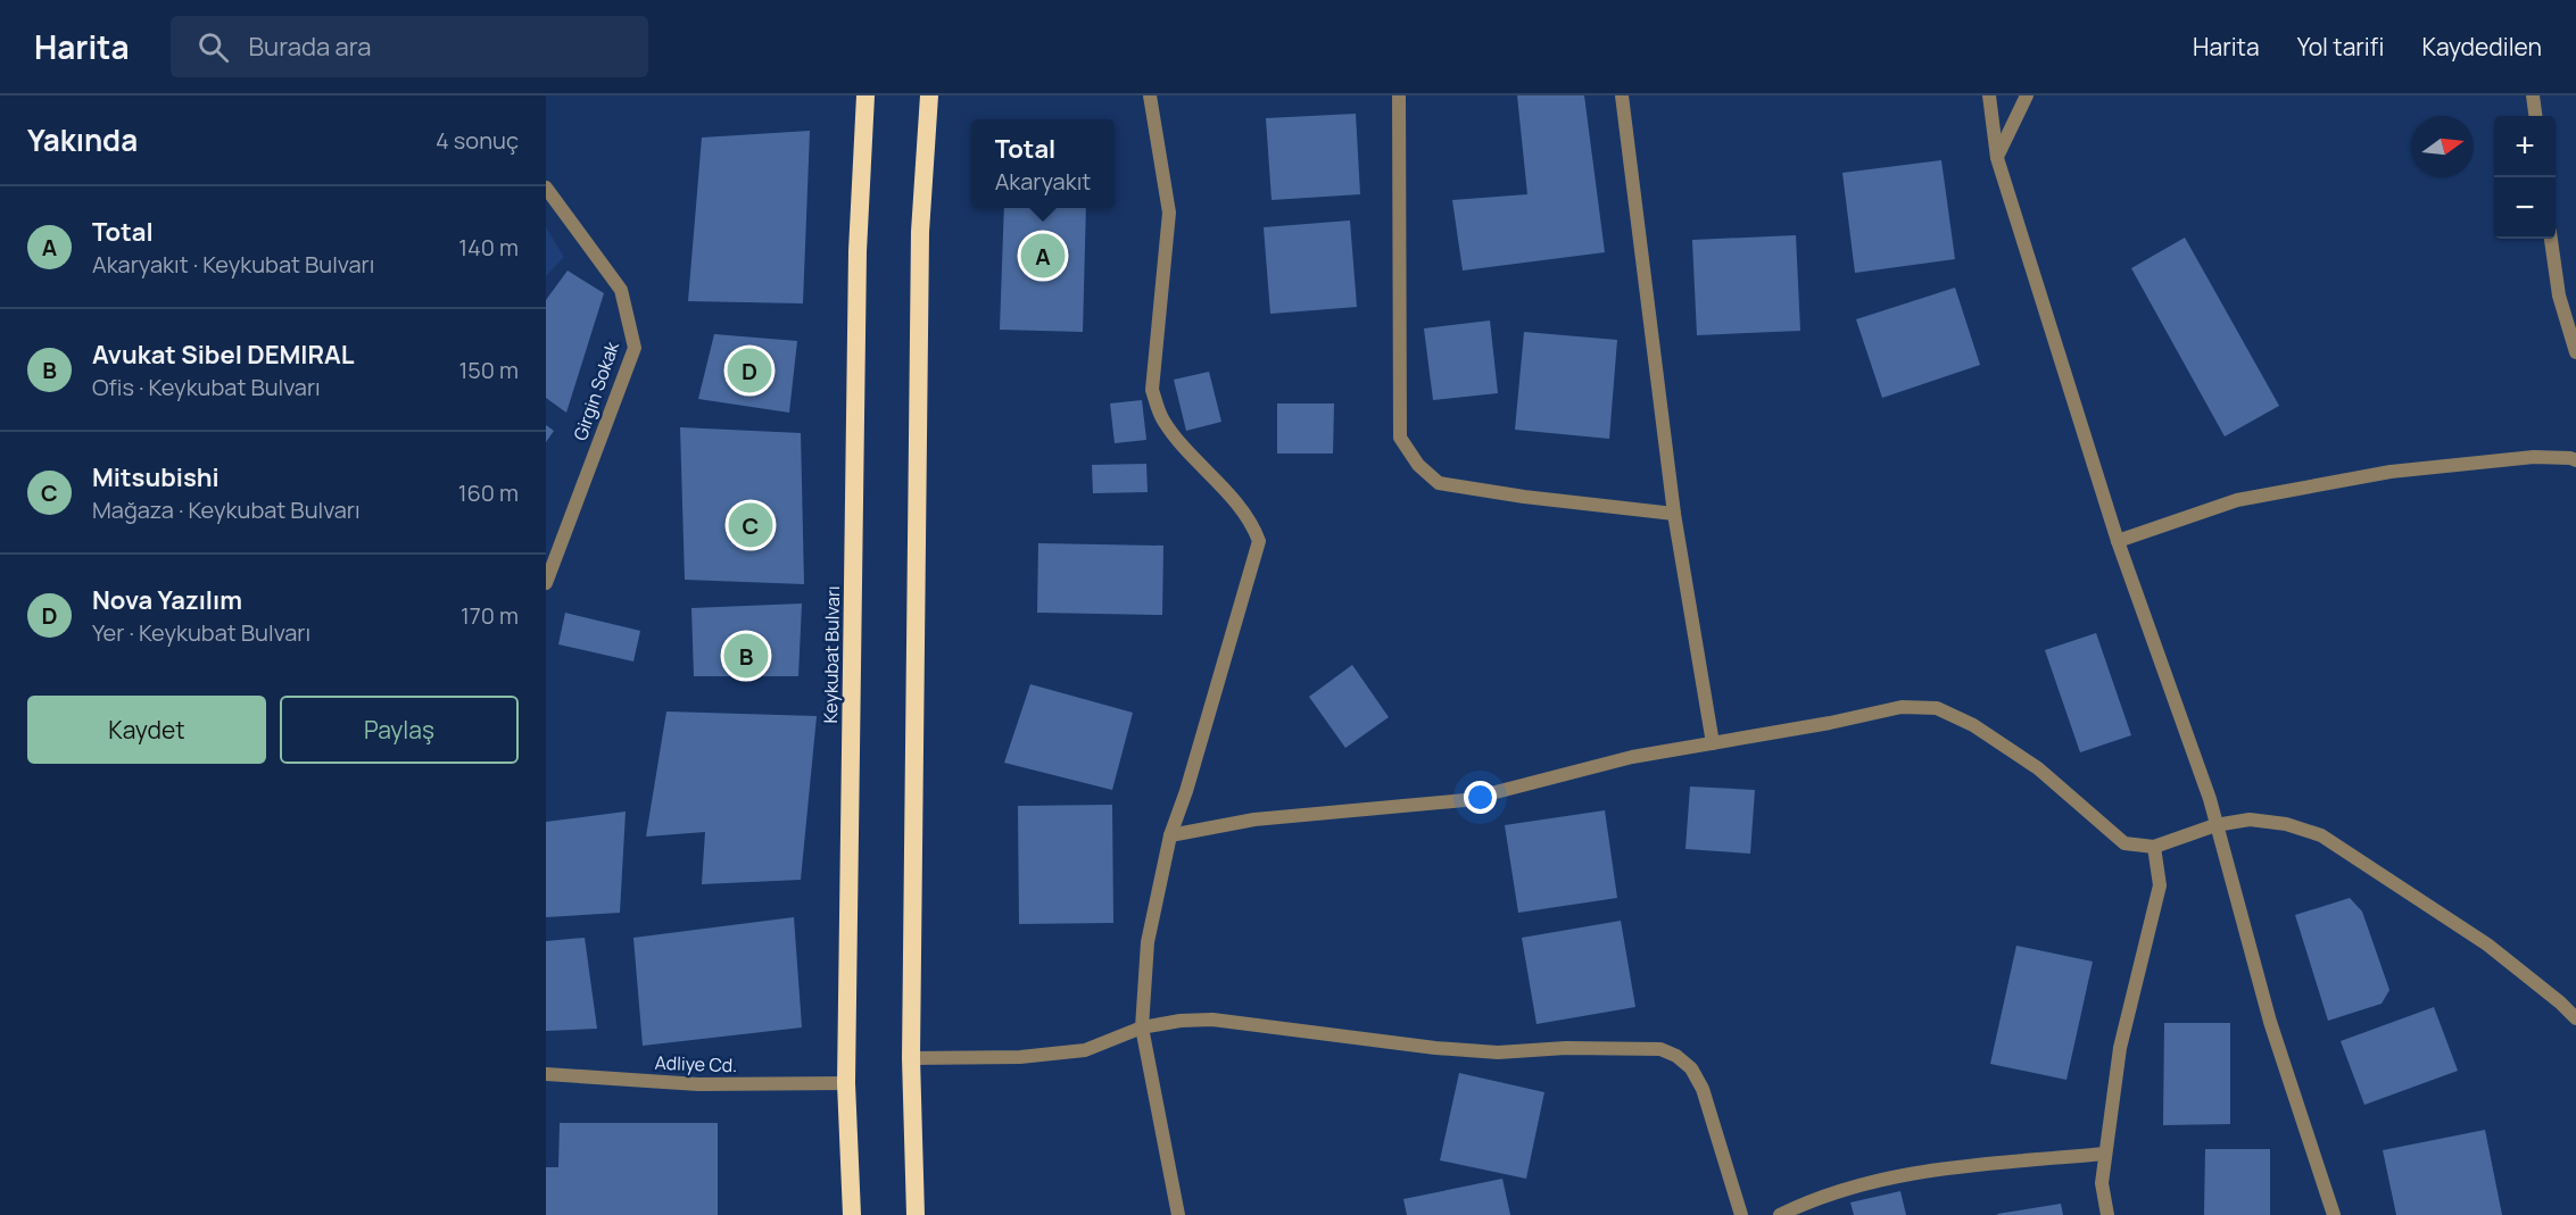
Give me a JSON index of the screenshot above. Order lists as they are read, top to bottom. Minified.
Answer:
{"streets":{"highway":["Keykubat Bulvarı"],"street":["Girgin Sokak","Adliye Cd."]},"crossings":[["Keykubat Bulvarı","Adliye Cd."]],"north":"right","page":{"header":"Harita","search":"Burada ara","nav":["Harita","Yol tarifi","Kaydedilen"],"heading":["Yakında","4 sonuç"],"map_buttons":["+","−"],"popup":["Total","Akaryakıt"],"list":[{"mark":"A","name":"Total","note":"Akaryakıt · Keykubat Bulvarı","value":"140 m"},{"mark":"B","name":"Avukat Sibel DEMIRAL","note":"Ofis · Keykubat Bulvarı","value":"150 m"},{"mark":"C","name":"Mitsubishi","note":"Mağaza · Keykubat Bulvarı","value":"160 m"},{"mark":"D","name":"Nova Yazılım","note":"Yer · Keykubat Bulvarı","value":"170 m"}],"pins":["A","D","C","B"],"buttons":["Kaydet","Paylaş"]}}
